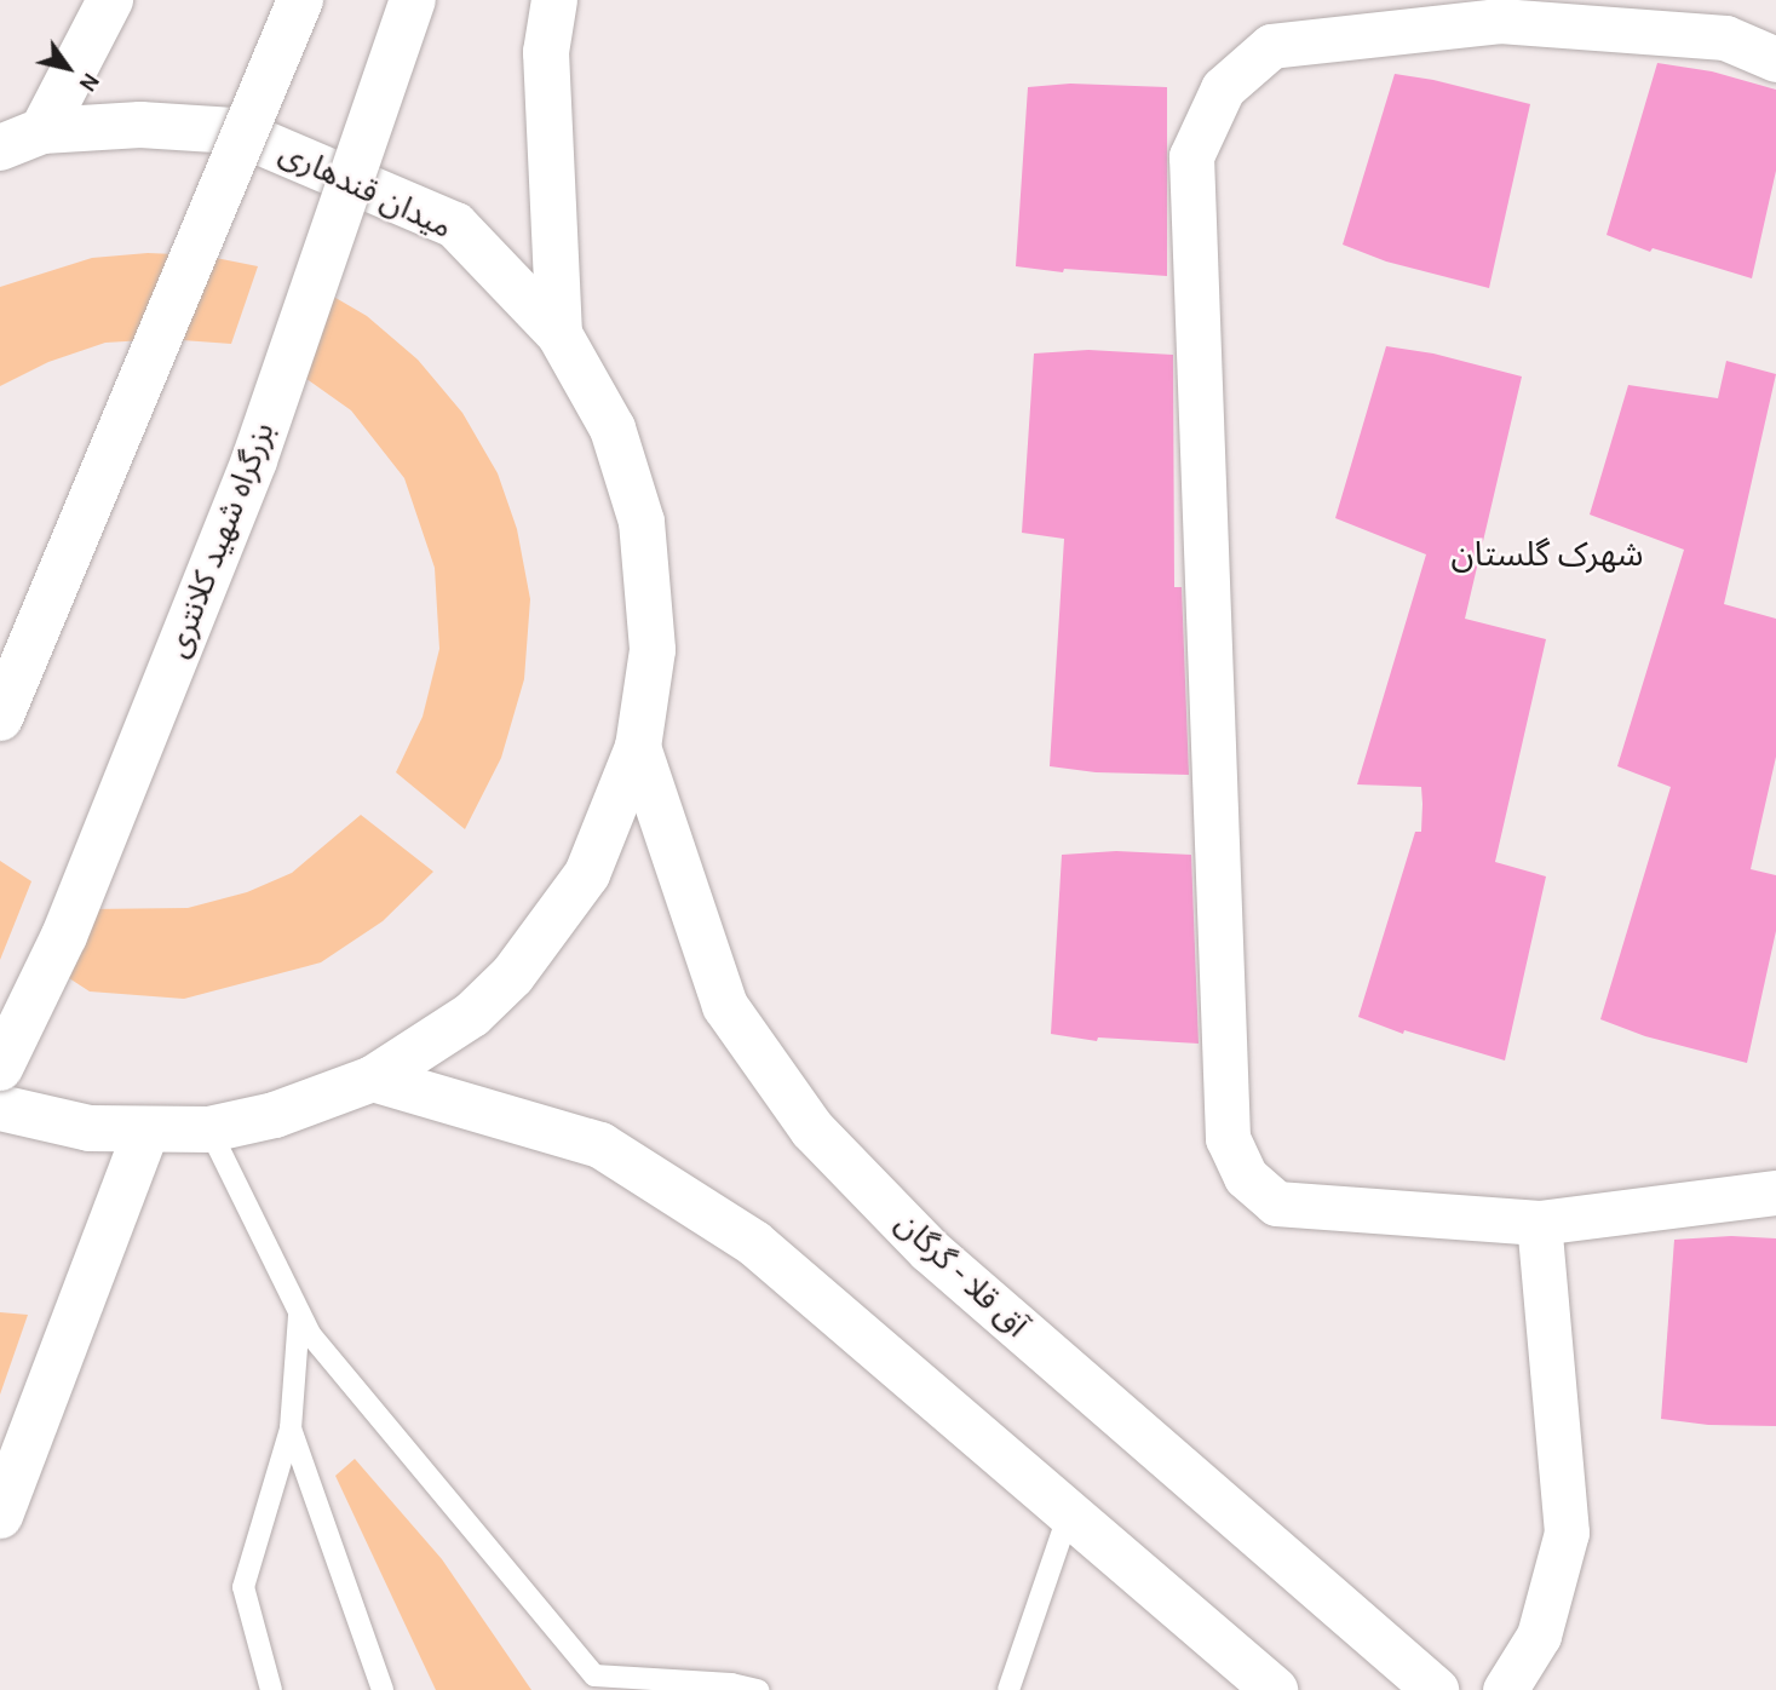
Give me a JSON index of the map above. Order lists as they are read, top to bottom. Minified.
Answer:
{"streets":{"main road":["میدان قندهاری","بزرگراه شهید کلانتری","آق قلا - گرگان"]},"crossings":[["میدان قندهاری","آق قلا - گرگان"]],"districts":["شهرک گلستان"],"north":"bottom right"}
